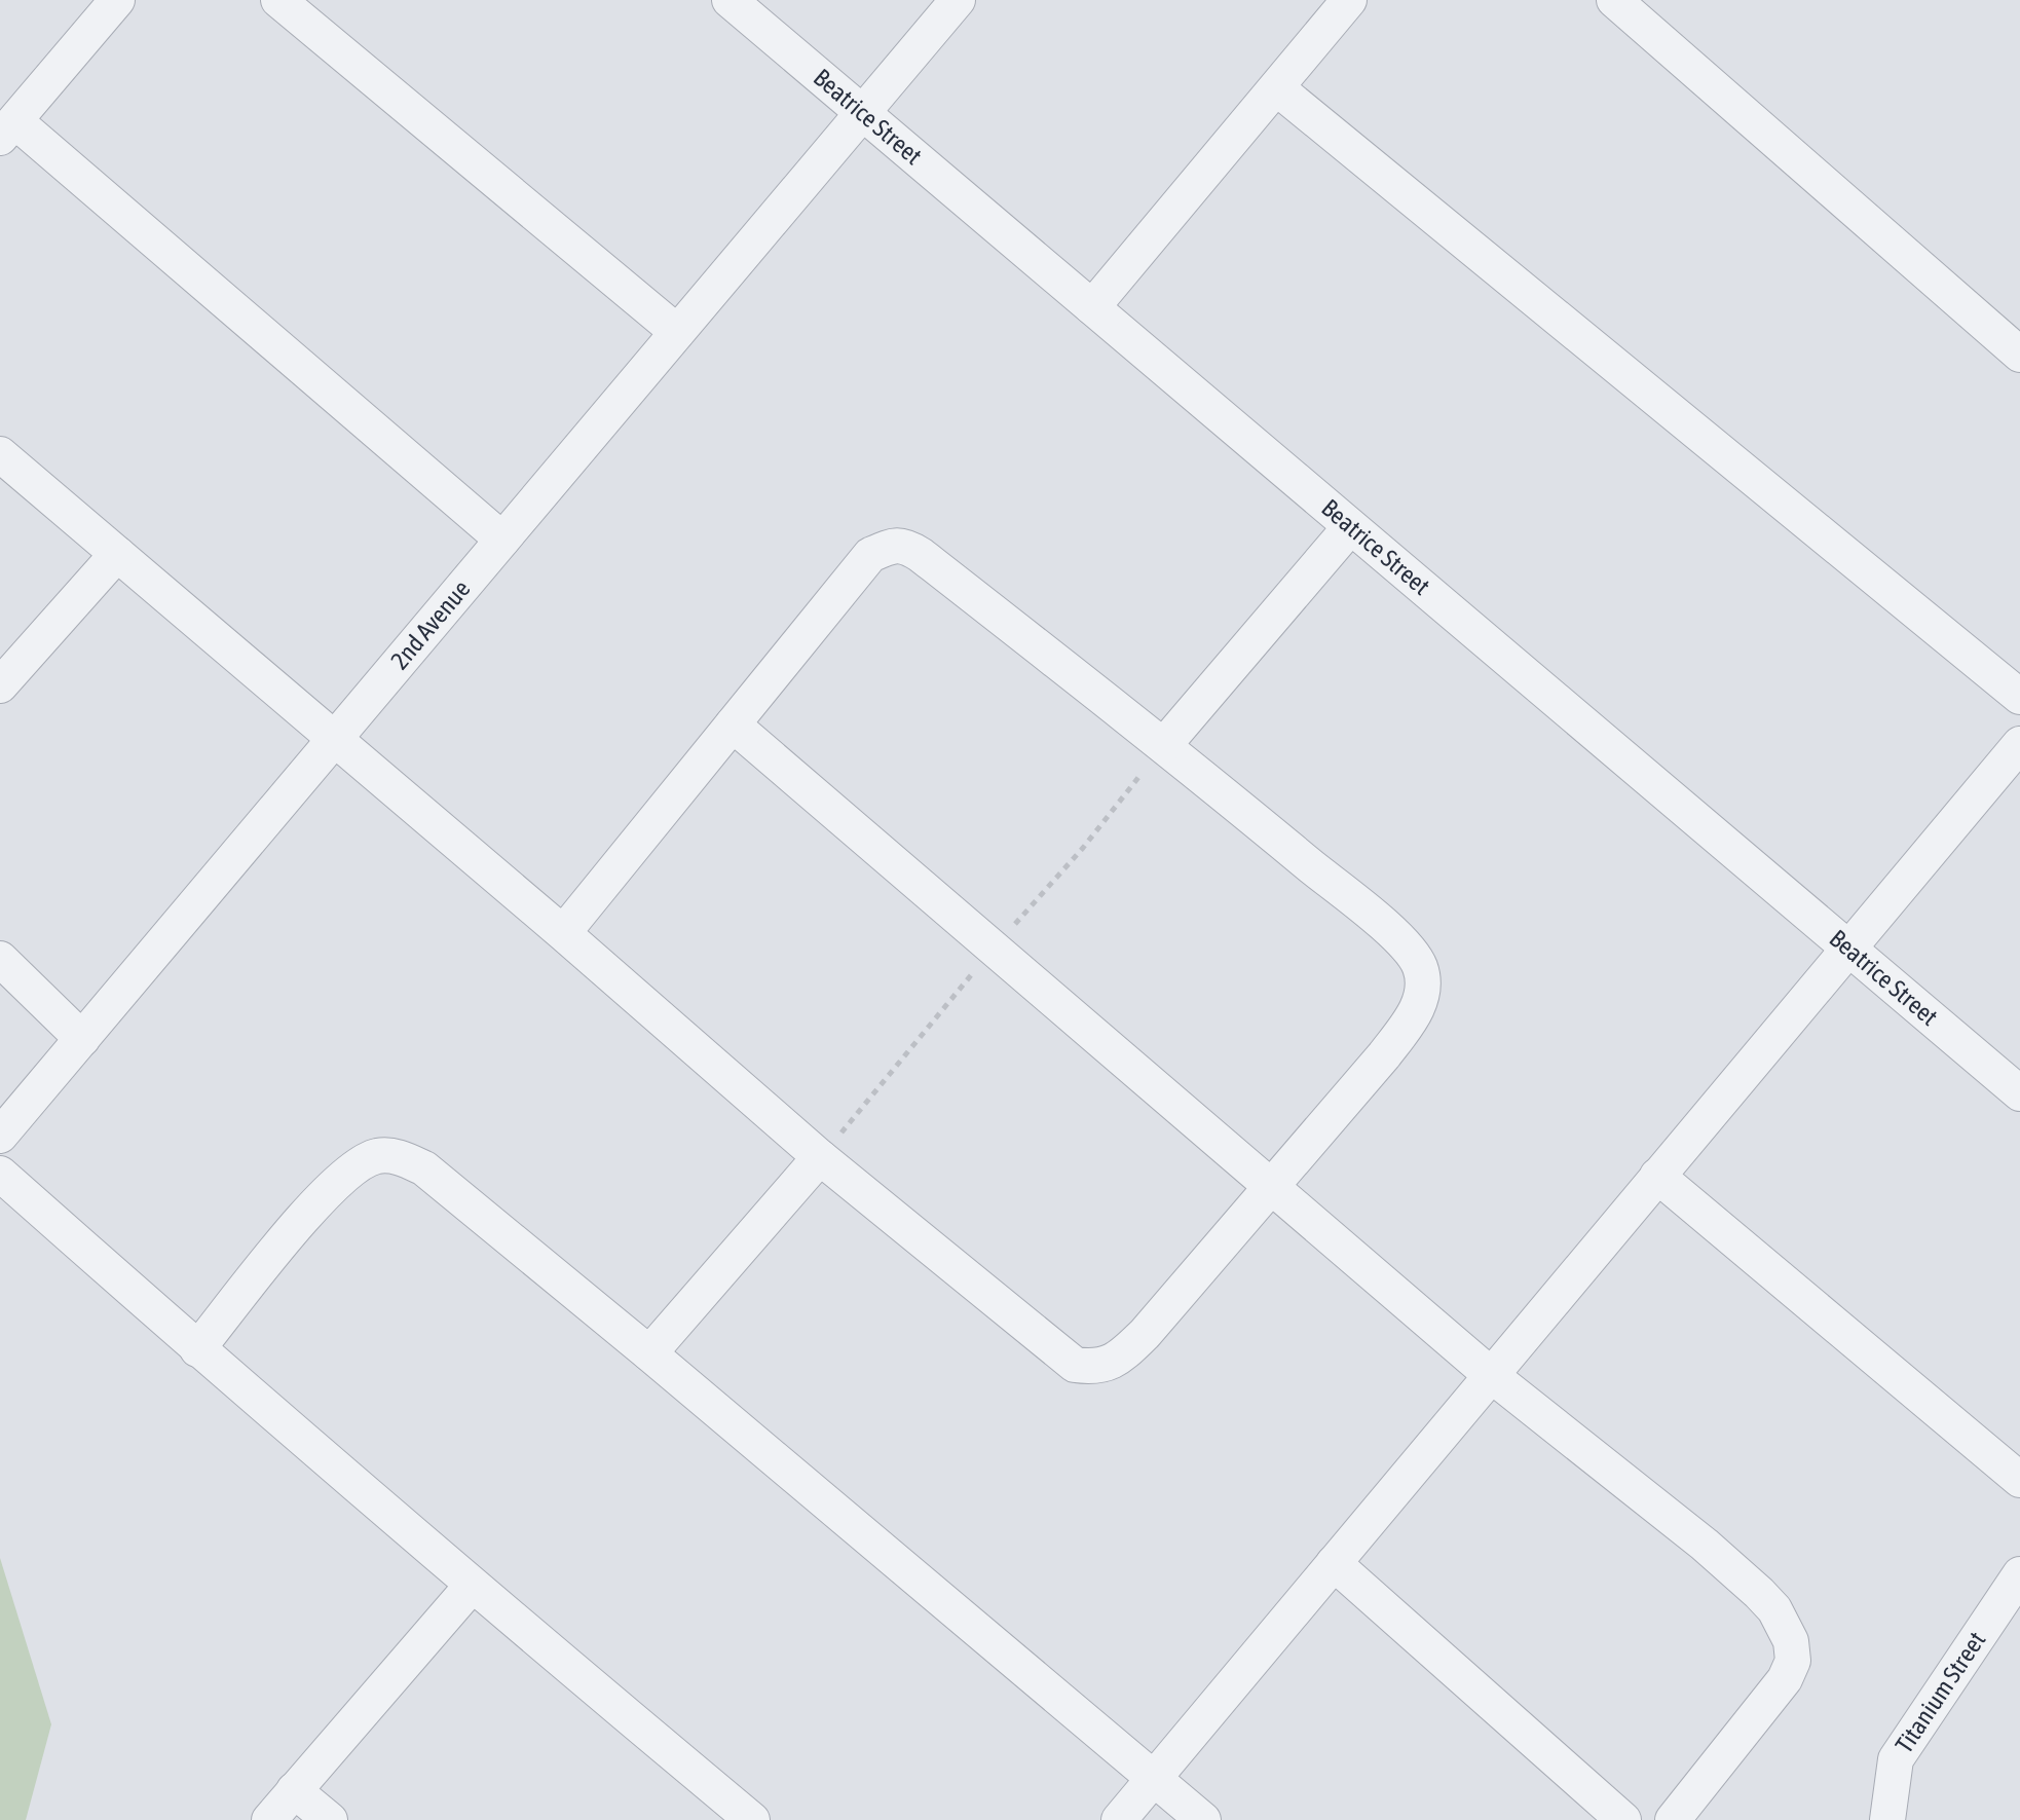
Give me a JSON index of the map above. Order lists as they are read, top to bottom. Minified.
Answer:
{"streets":{"street":["Beatrice Street","2nd Avenue","Titanium Street"]},"crossings":[["Beatrice Street","2nd Avenue"]]}
